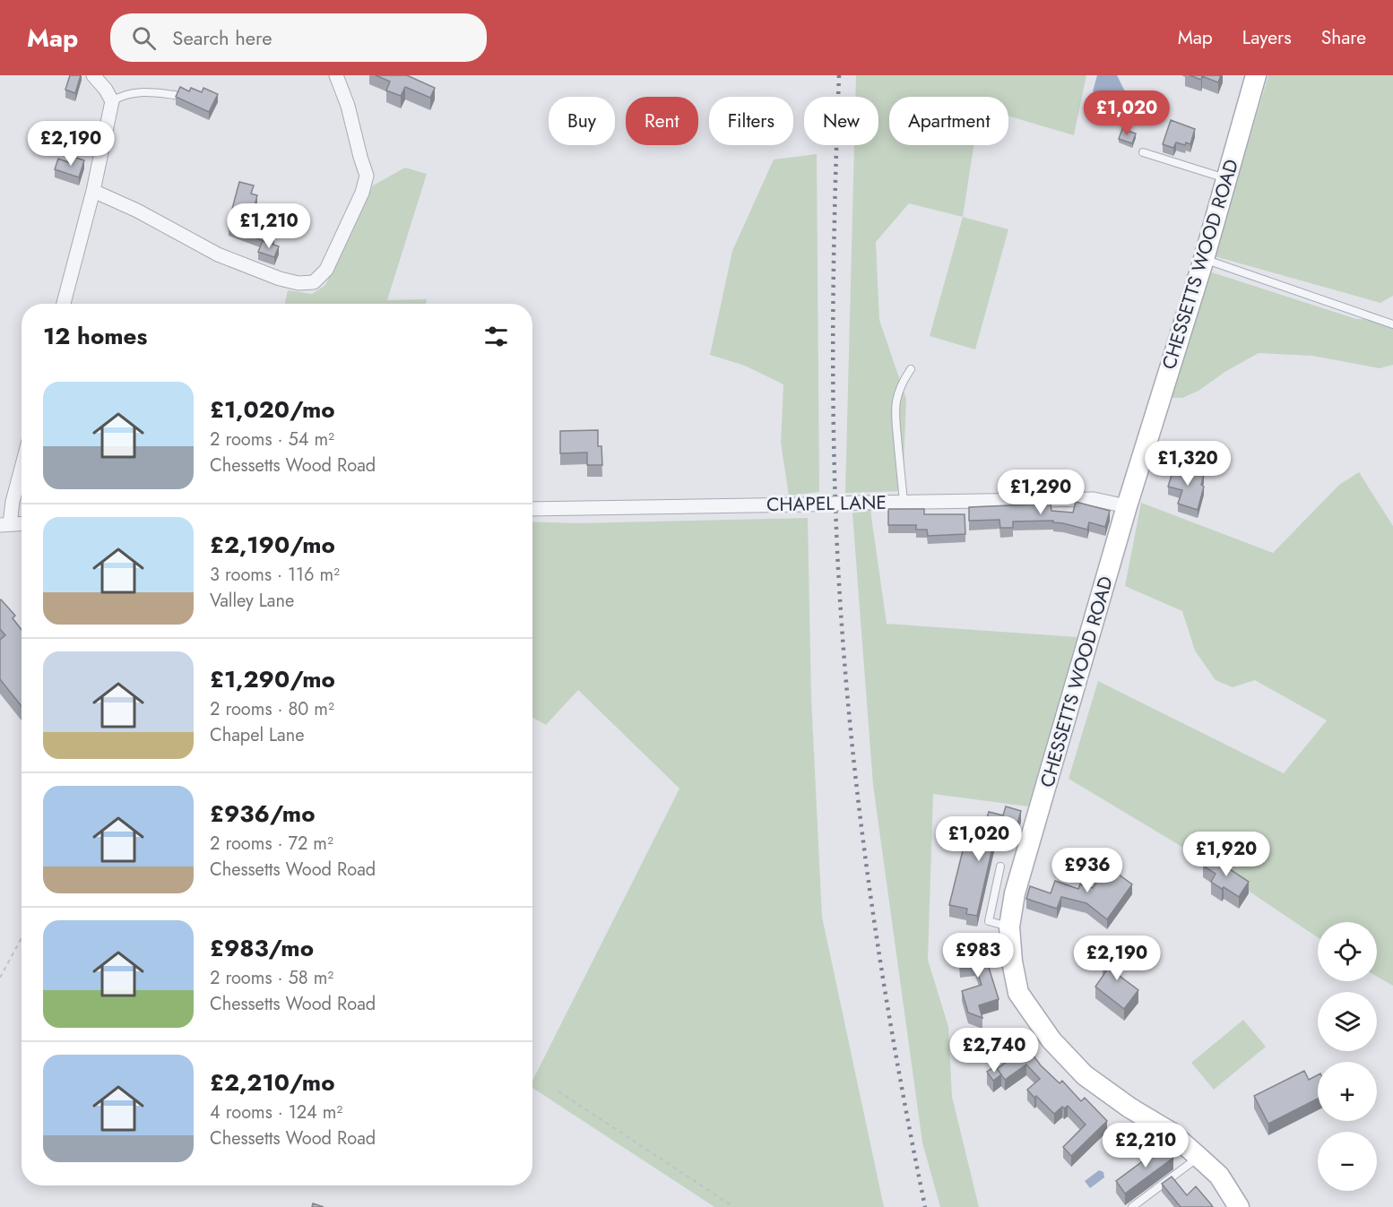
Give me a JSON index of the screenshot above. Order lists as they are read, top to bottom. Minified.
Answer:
{"streets":{"street":["CHESSETTS WOOD ROAD","CHAPEL LANE"]},"crossings":[["CHESSETTS WOOD ROAD","CHAPEL LANE"]],"page":{"header":"Map","search":"Search here","nav":["Map","Layers","Share"],"price":["£1,020","£2,190","£1,210","£1,320","£1,290","£1,020","£1,920","£936","£983","£2,190","£2,740","£2,210"],"chip":["Buy","Rent","Filters","New","Apartment"],"heading":"12 homes","list":[{"name":"£1,020/mo","note":"2 rooms · 54 m² · Chessetts Wood Road"},{"name":"£2,190/mo","note":"3 rooms · 116 m² · Valley Lane"},{"name":"£1,290/mo","note":"2 rooms · 80 m² · Chapel Lane"},{"name":"£936/mo","note":"2 rooms · 72 m² · Chessetts Wood Road"},{"name":"£983/mo","note":"2 rooms · 58 m² · Chessetts Wood Road"},{"name":"£2,210/mo","note":"4 rooms · 124 m² · Chessetts Wood Road"}],"map_buttons":["+","−"]}}
